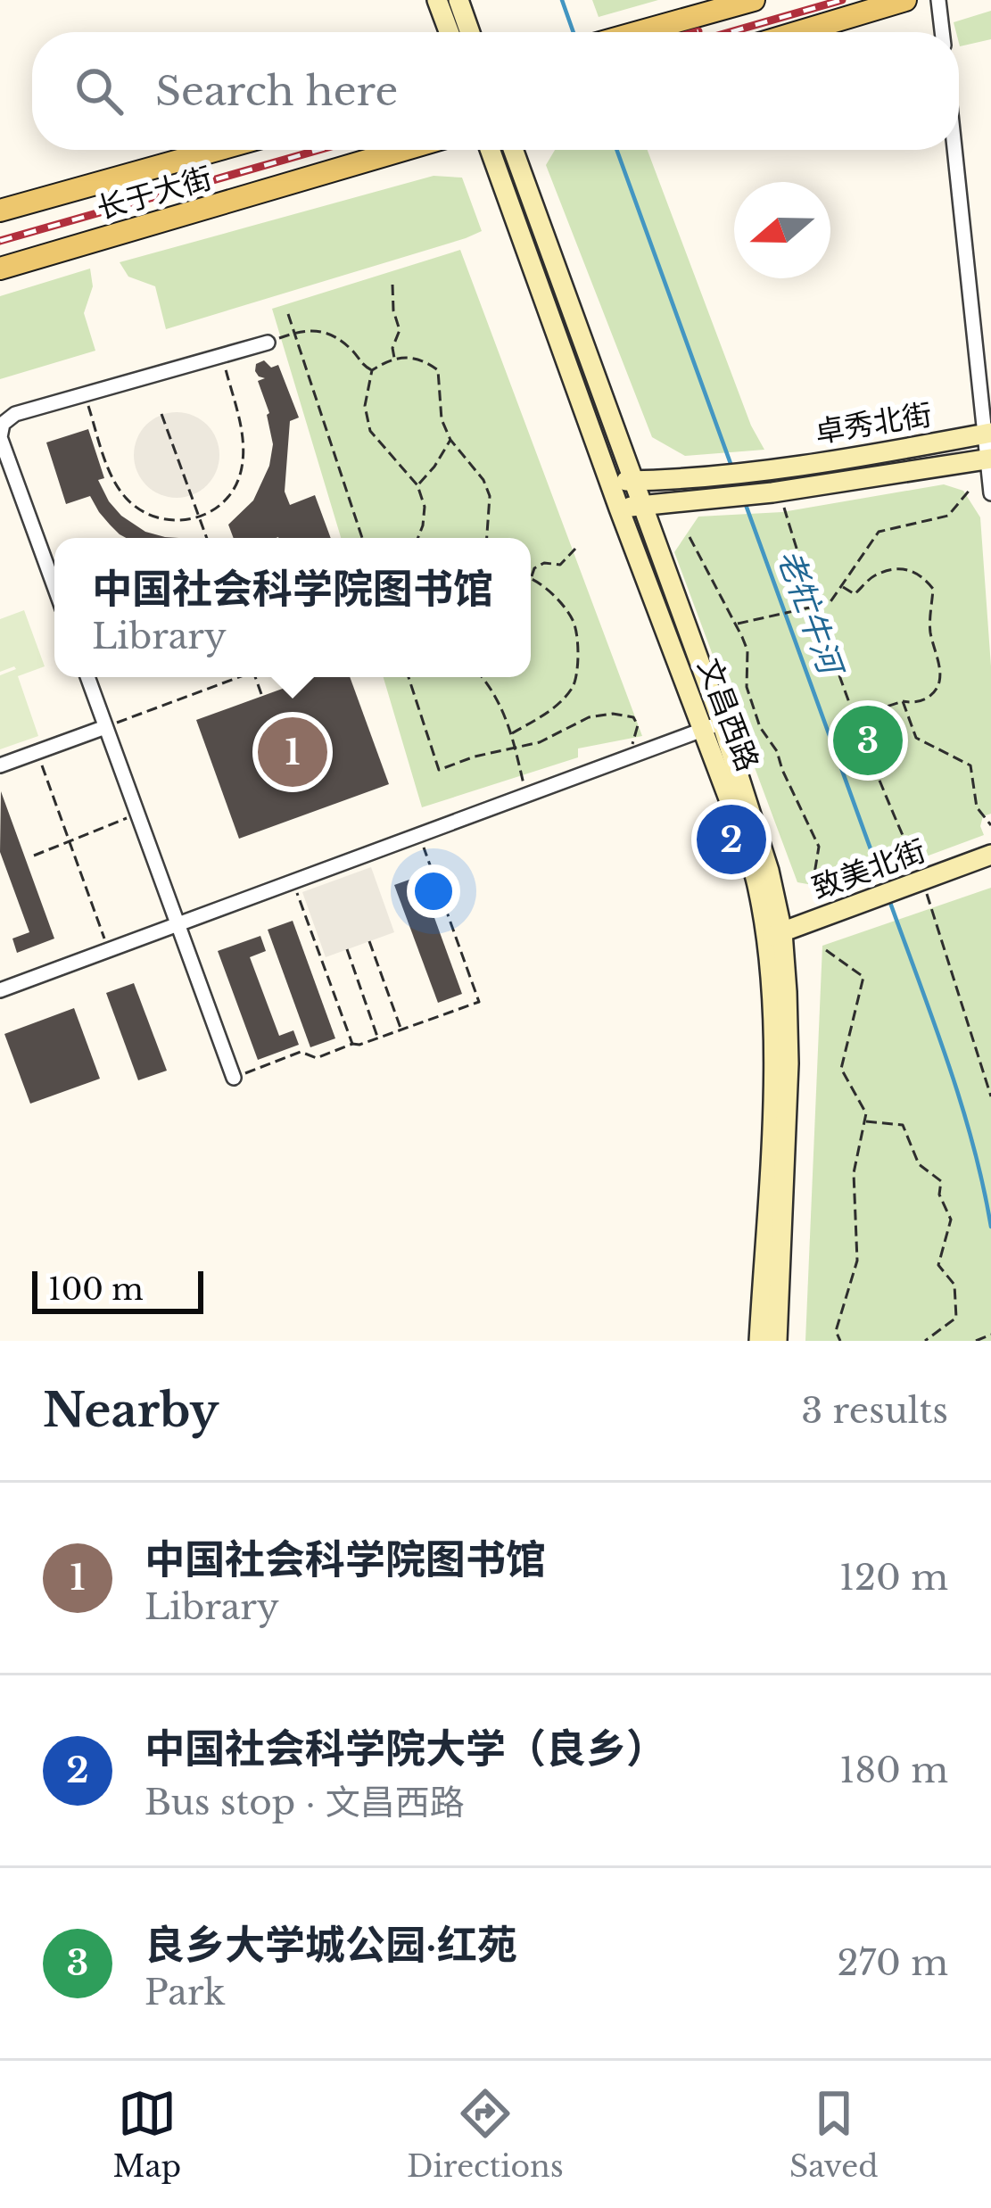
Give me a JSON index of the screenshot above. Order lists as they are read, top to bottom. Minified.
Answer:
{"streets":{"main road":["长于大街","卓秀北街","文昌西路","致美北街"]},"crossings":[["卓秀北街","文昌西路"],["文昌西路","致美北街"]],"water":["老牤牛河"],"scale_bar":"100 m","north":"left","page":{"search":"Search here","popup":["中国社会科学院图书馆","Library"],"pins":["3","1","2"],"scale":"100 m","heading":["Nearby","3 results"],"list":[{"mark":"1","name":"中国社会科学院图书馆","note":"Library","value":"120 m"},{"mark":"2","name":"中国社会科学院大学（良乡）","note":"Bus stop · 文昌西路","value":"180 m"},{"mark":"3","name":"良乡大学城公园·红苑","note":"Park","value":"270 m"}],"nav":["Map","Directions","Saved"]}}
